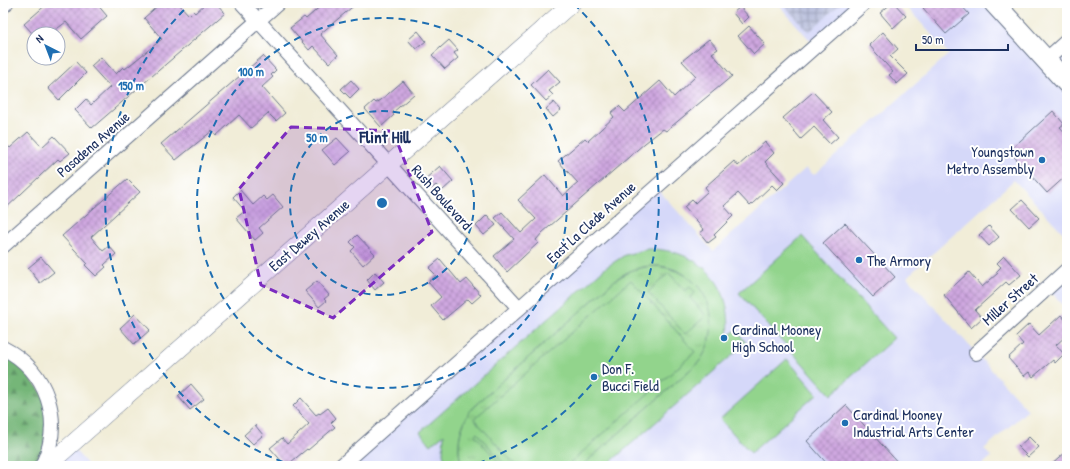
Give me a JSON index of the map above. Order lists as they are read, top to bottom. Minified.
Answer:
{"streets":{"street":["Pasadena Avenue","Rush Boulevard","East La Clede Avenue","East Dewey Avenue","Miller Street"]},"crossings":[["Pasadena Avenue","Rush Boulevard"],["Rush Boulevard","East La Clede Avenue"],["Rush Boulevard","East Dewey Avenue"]],"districts":["Flint Hill"],"places":["Youngstown Metro Assembly","The Armory","Cardinal Mooney High School","Don F. Bucci Field","Cardinal Mooney Industrial Arts Center"],"scale_bar":"50 m","north":"top left","rings":["100 m","150 m","50 m"]}
